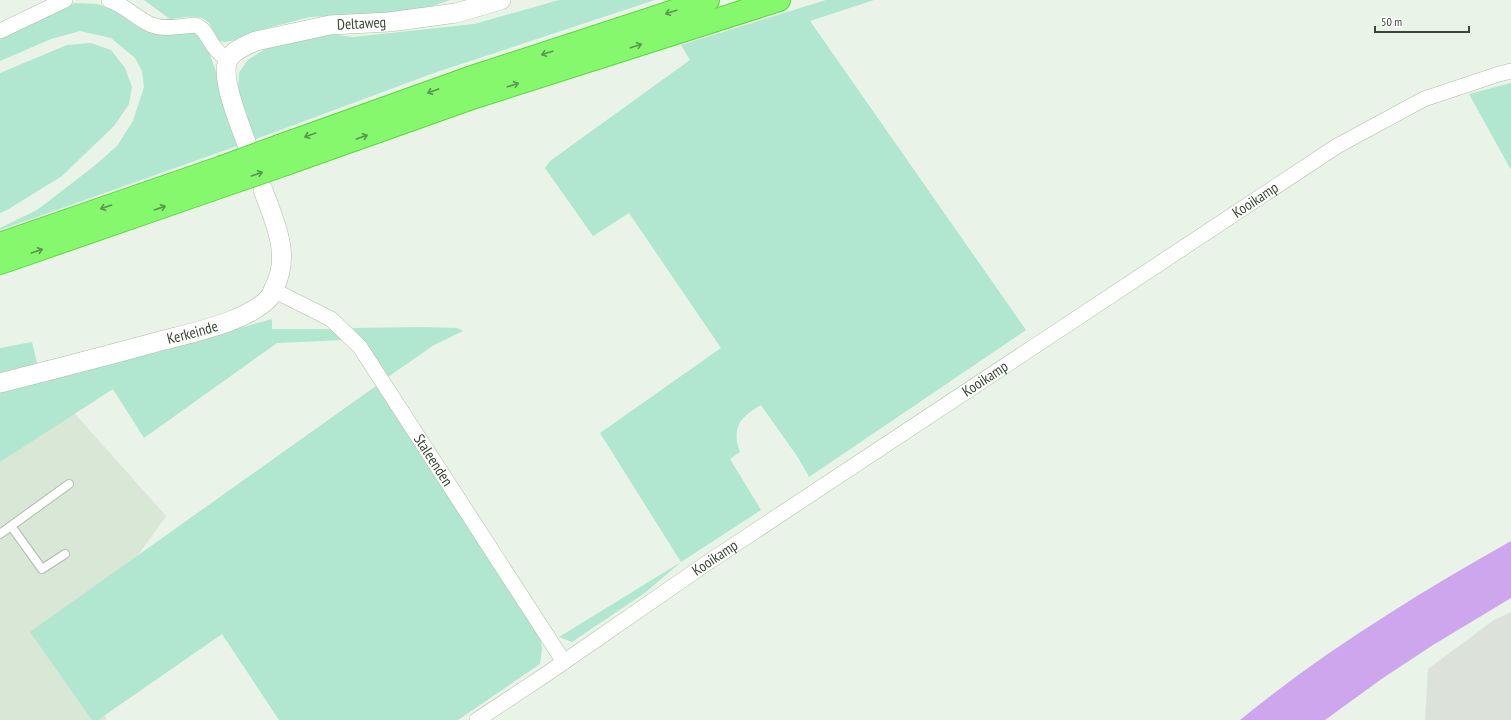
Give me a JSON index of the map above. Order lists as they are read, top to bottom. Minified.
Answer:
{"streets":{"street":["Deltaweg","Kooikamp","Kerkeinde","Staleenden"]},"crossings":[["Kooikamp","Staleenden"],["Kerkeinde","Staleenden"]],"scale_bar":"50 m"}
